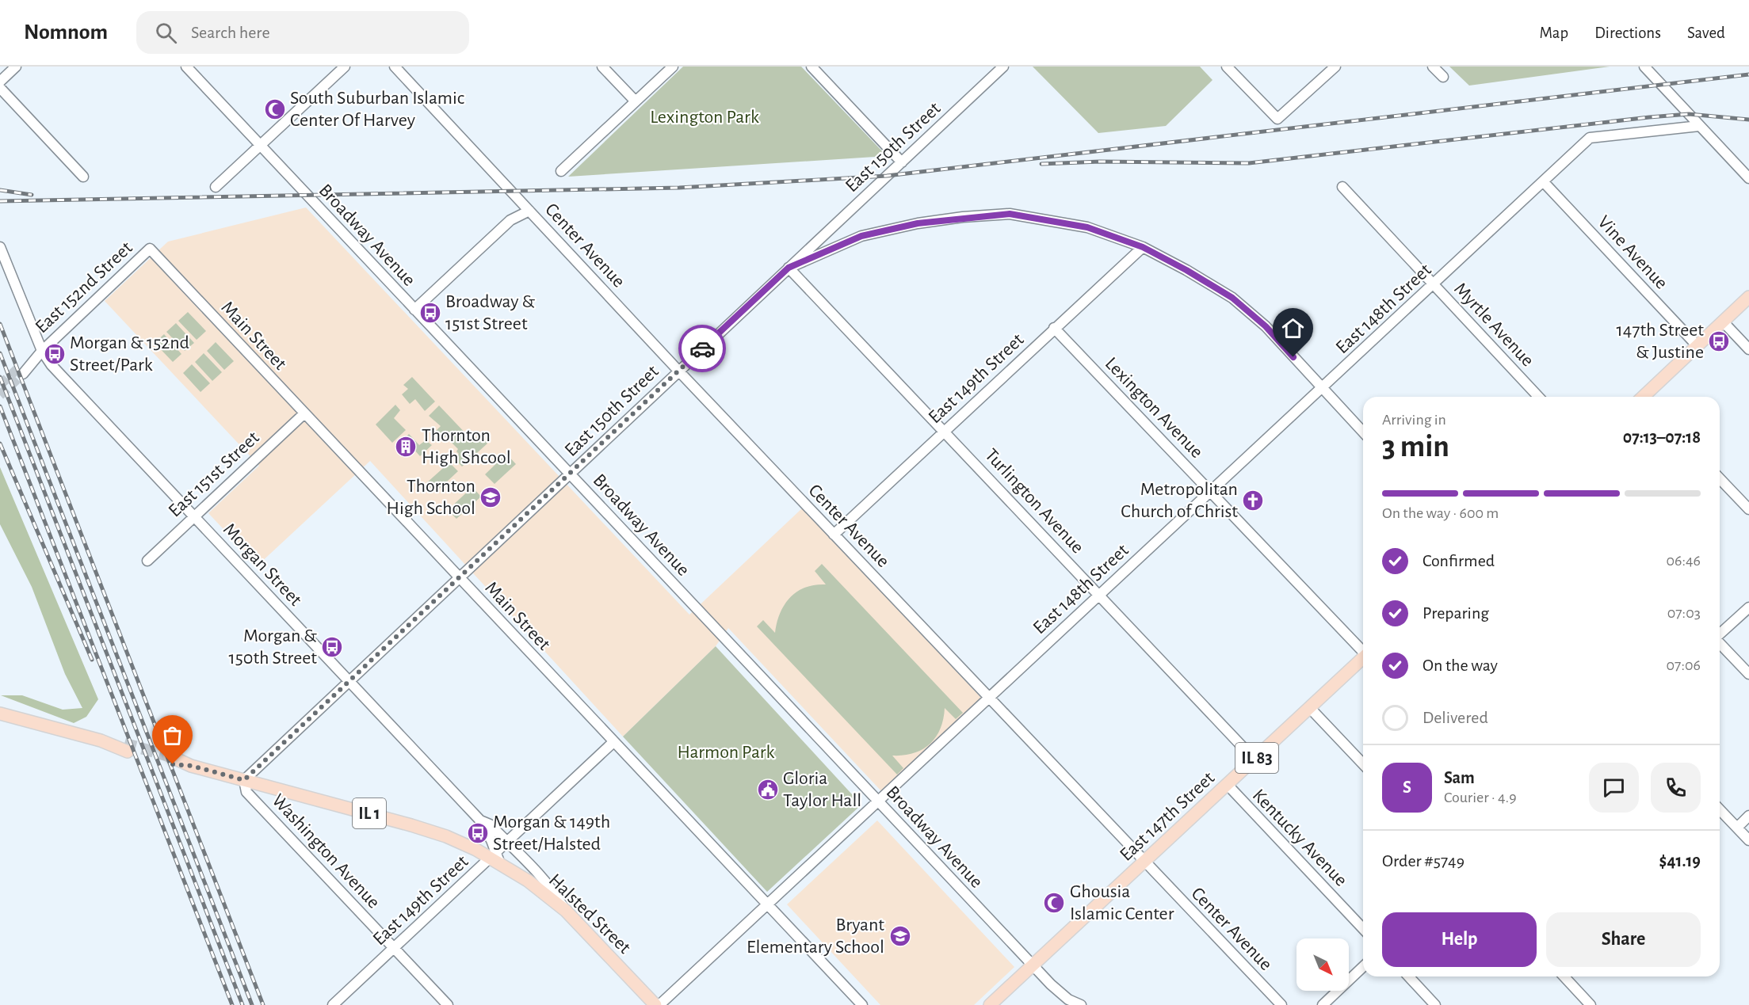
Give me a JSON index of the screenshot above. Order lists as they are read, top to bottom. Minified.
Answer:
{"streets":{"main road":["IL 83","IL 1","East 147th Street","Halsted Street"],"street":["East 150th Street","Broadway Avenue","Center Avenue","Vine Avenue","East 152nd Street","East 148th Street","Myrtle Avenue","Main Street","East 149th Street","Lexington Avenue","East 151st Street","Turlington Avenue","Morgan Street","Kentucky Avenue","Washington Avenue"]},"crossings":[["East 150th Street","Broadway Avenue"],["East 150th Street","Center Avenue"],["East 150th Street","Main Street"],["East 150th Street","Turlington Avenue"],["East 150th Street","Morgan Street"],["East 150th Street","Washington Avenue"],["East 150th Street","Halsted Street"],["Broadway Avenue","East 148th Street"],["Broadway Avenue","East 147th Street"],["Center Avenue","East 148th Street"],["Center Avenue","East 149th Street"],["Center Avenue","East 147th Street"],["Vine Avenue","East 148th Street"],["East 152nd Street","Main Street"],["East 152nd Street","Morgan Street"],["East 148th Street","Myrtle Avenue"],["East 148th Street","Main Street"],["East 148th Street","Lexington Avenue"],["East 148th Street","Turlington Avenue"],["Main Street","East 149th Street"],["Main Street","East 151st Street"],["East 149th Street","Lexington Avenue"],["East 149th Street","Turlington Avenue"],["East 149th Street","Morgan Street"],["East 149th Street","Washington Avenue"],["East 149th Street","Halsted Street"],["East 151st Street","Morgan Street"],["Turlington Avenue","East 147th Street"],["Morgan Street","Halsted Street"],["East 147th Street","Kentucky Avenue"],["Washington Avenue","Halsted Street"]],"parks":["Lexington Park","Harmon Park"],"places":{"mosque":["South Suburban Islamic Center Of Harvey","Ghousia Islamic Center"],"bus stop":["Broadway & 151st Street","147th Street & Justine","Morgan & 152nd Street/Park","Morgan & 150th Street","Morgan & 149th Street/Halsted"],"building":["Thornton High Shcool"],"school or university":["Thornton High School","Bryant Elementary School"],"church":["Metropolitan Church of Christ"],"public building":["Gloria Taylor Hall"]},"north":"bottom right","page":{"header":"Nomnom","search":"Search here","nav":["Map","Directions","Saved"],"heading":["3 min","Arriving in","07:13–07:18"],"panel":["Sam","Courier · 4.9","Order #5749","$41.19"],"bar":"On the way · 600 m","list":[["Confirmed","06:46"],["Preparing","07:03"],["On the way","07:06"],"Delivered"],"round":"S","buttons":["Help","Share"]}}
